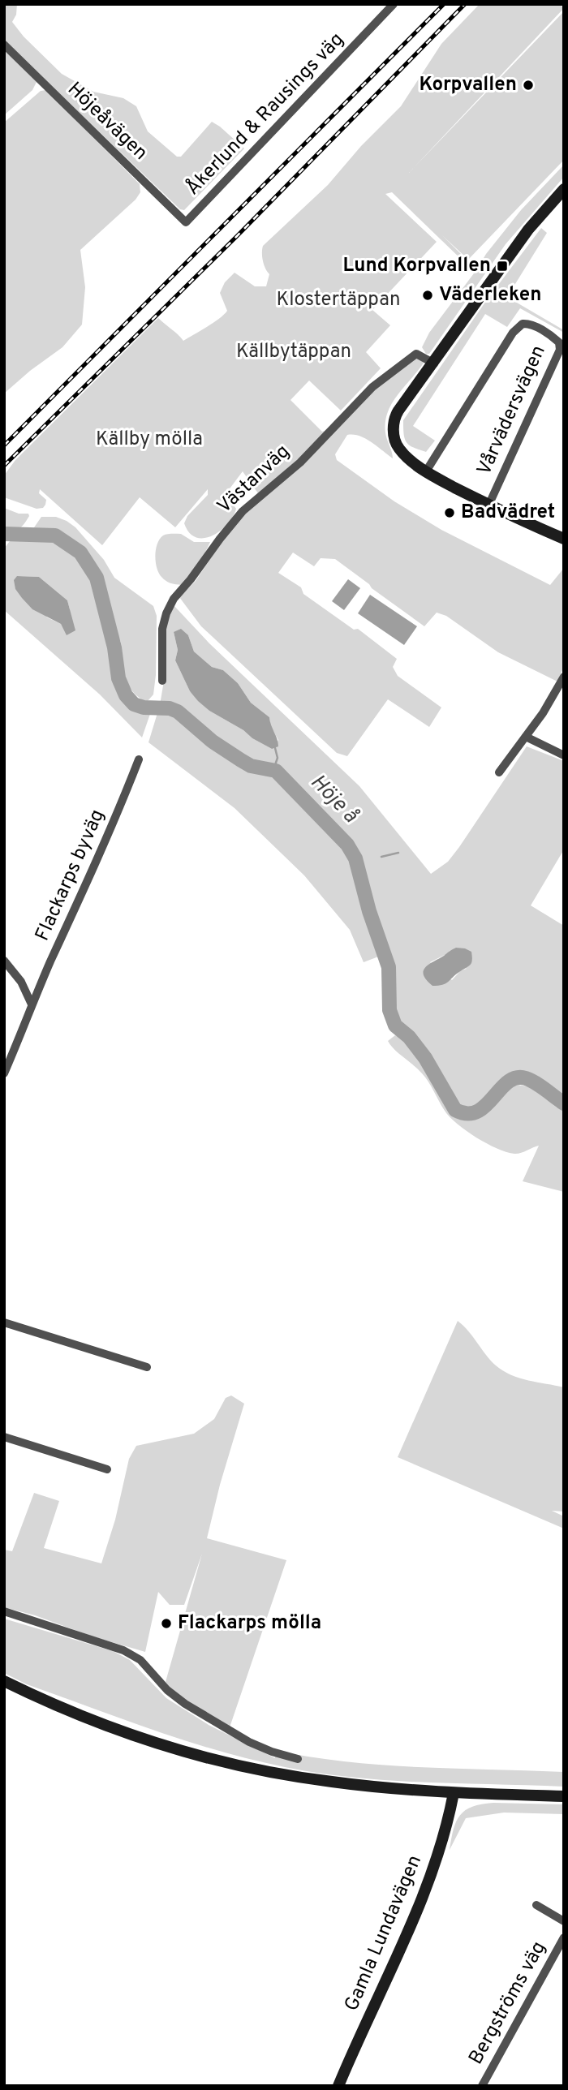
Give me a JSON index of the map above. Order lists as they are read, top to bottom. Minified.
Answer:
{"streets":{"main road":["Gamla Lundavägen"],"street":["Åkerlund & Rausings väg","Höjeåvägen","Vårvädersvägen","Västanväg","Flackarps byväg","Bergströms väg"]},"crossings":[["Åkerlund & Rausings väg","Höjeåvägen"]],"water":["Höje å"],"parks":["Klostertäppan","Källbytäppan","Källby mölla"],"places":{"other":["Korpvallen","Väderleken","Badvädret","Flackarps mölla"],"transit":["Lund Korpvallen"]}}
